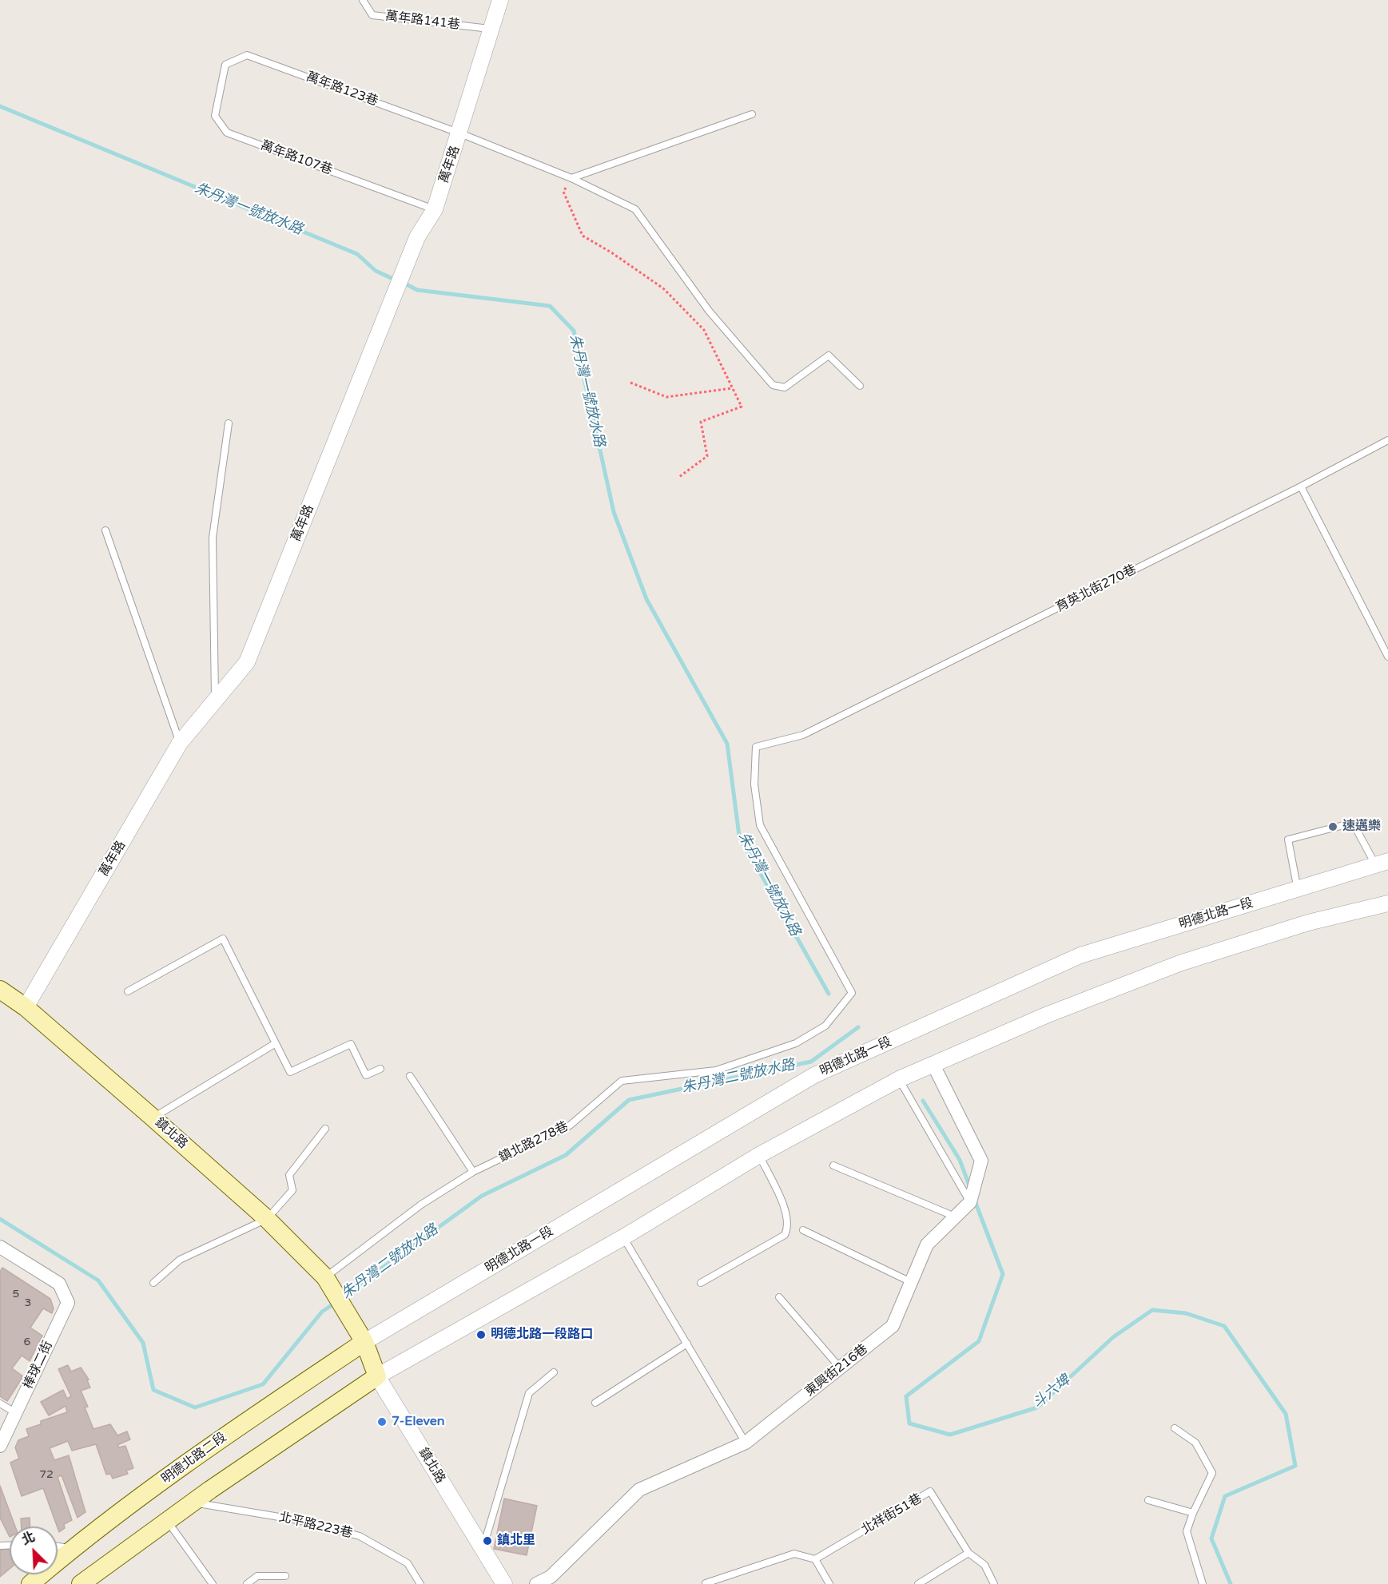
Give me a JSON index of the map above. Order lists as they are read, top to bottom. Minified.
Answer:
{"streets":{"main road":["鎮北路","明德北路二段"],"street":["萬年路","明德北路一段","棒球二街","東興街216巷"],"lane":["萬年路141巷","萬年路123巷","萬年路107巷","育英北街270巷","鎮北路278巷","北祥街51巷","北平路223巷"]},"crossings":[["萬年路141巷","萬年路"],["萬年路123巷","萬年路107巷"],["萬年路123巷","萬年路"],["萬年路107巷","萬年路"],["萬年路","鎮北路"],["育英北街270巷","鎮北路278巷"],["明德北路一段","鎮北路"],["明德北路一段","明德北路二段"],["鎮北路","鎮北路278巷"],["鎮北路","明德北路二段"]],"water":["朱丹灣一號放水路","朱丹灣二號放水路","斗六埤"],"places":["速邁樂","明德北路一段路口","7-Eleven","鎮北里"],"house_numbers":["5","3","6","72"],"north":"top left"}
